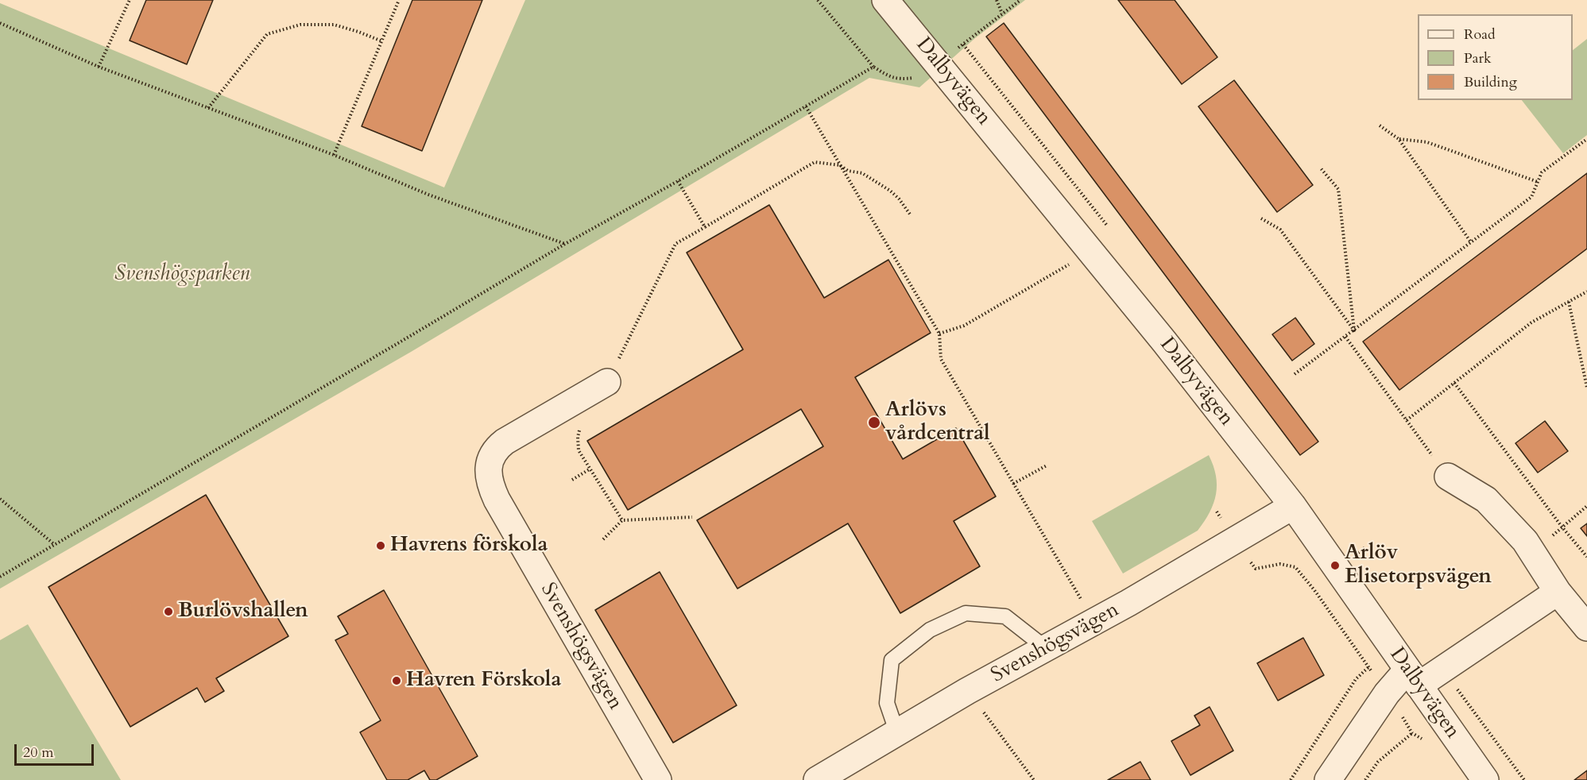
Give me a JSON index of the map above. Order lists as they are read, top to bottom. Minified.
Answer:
{"streets":{"street":["Dalbyvägen","Svenshögsvägen"]},"crossings":[["Dalbyvägen","Svenshögsvägen"]],"parks":["Svenshögsparken"],"places":["Arlövs vårdcentral","Havrens förskola","Arlöv Elisetorpsvägen","Burlövshallen","Havren Förskola"],"legend":["Road","Park","Building"],"scale_bar":"20 m"}
